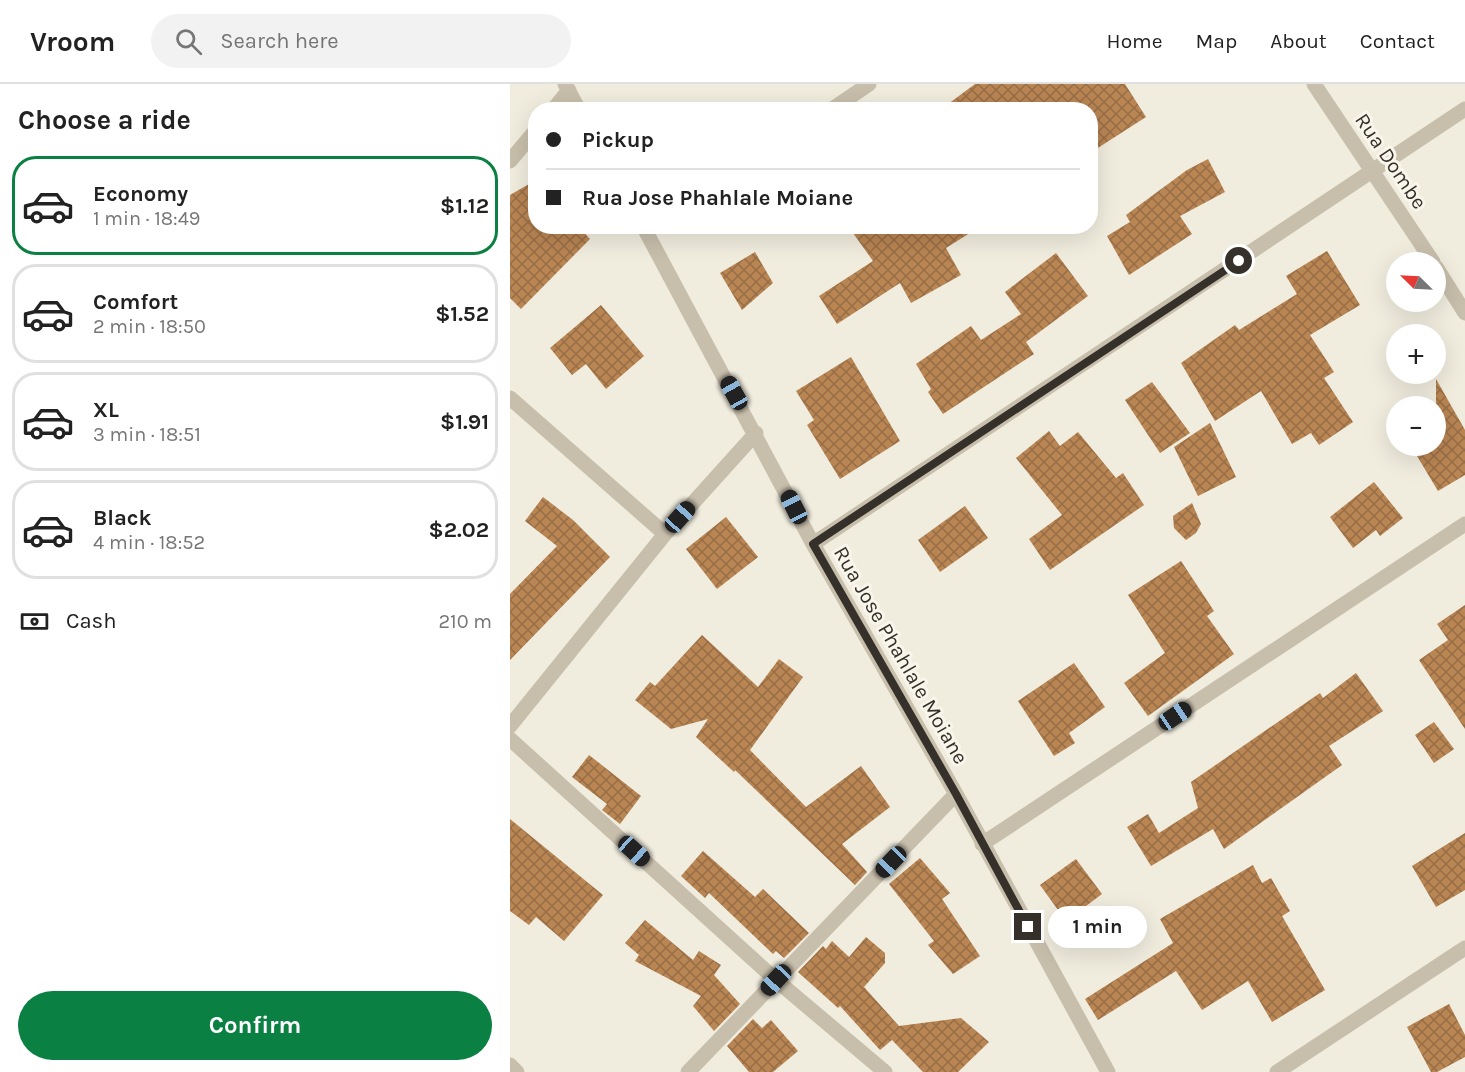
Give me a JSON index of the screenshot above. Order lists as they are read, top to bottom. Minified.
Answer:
{"streets":{"street":["Rua Dombe","Rua Jose Phahlale Moiane"]},"north":"top left","page":{"header":"Vroom","search":"Search here","nav":["Home","Map","About","Contact"],"heading":"Choose a ride","banner":["Pickup","Rua Jose Phahlale Moiane"],"list":[{"name":"Economy","note":"1 min · 18:49","value":"$1.12"},{"name":"Comfort","note":"2 min · 18:50","value":"$1.52"},{"name":"XL","note":"3 min · 18:51","value":"$1.91"},{"name":"Black","note":"4 min · 18:52","value":"$2.02"}],"map_buttons":["+","−"],"pay":["Cash","210 m"],"bubble":"1 min","buttons":"Confirm"}}
